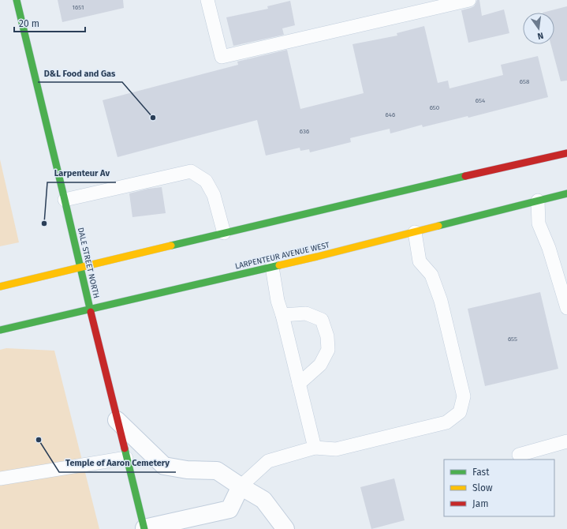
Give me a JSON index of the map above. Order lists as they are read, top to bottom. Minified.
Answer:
{"streets":{"main road":["LARPENTEUR AVENUE WEST","DALE STREET NORTH"]},"crossings":[["LARPENTEUR AVENUE WEST","DALE STREET NORTH"]],"places":["D&L Food and Gas","Larpenteur Av","Temple of Aaron Cemetery"],"house_numbers":["1651","658","654","650","646","636","655"],"legend":["Fast","Slow","Jam"],"scale_bar":"20 m","north":"bottom"}
